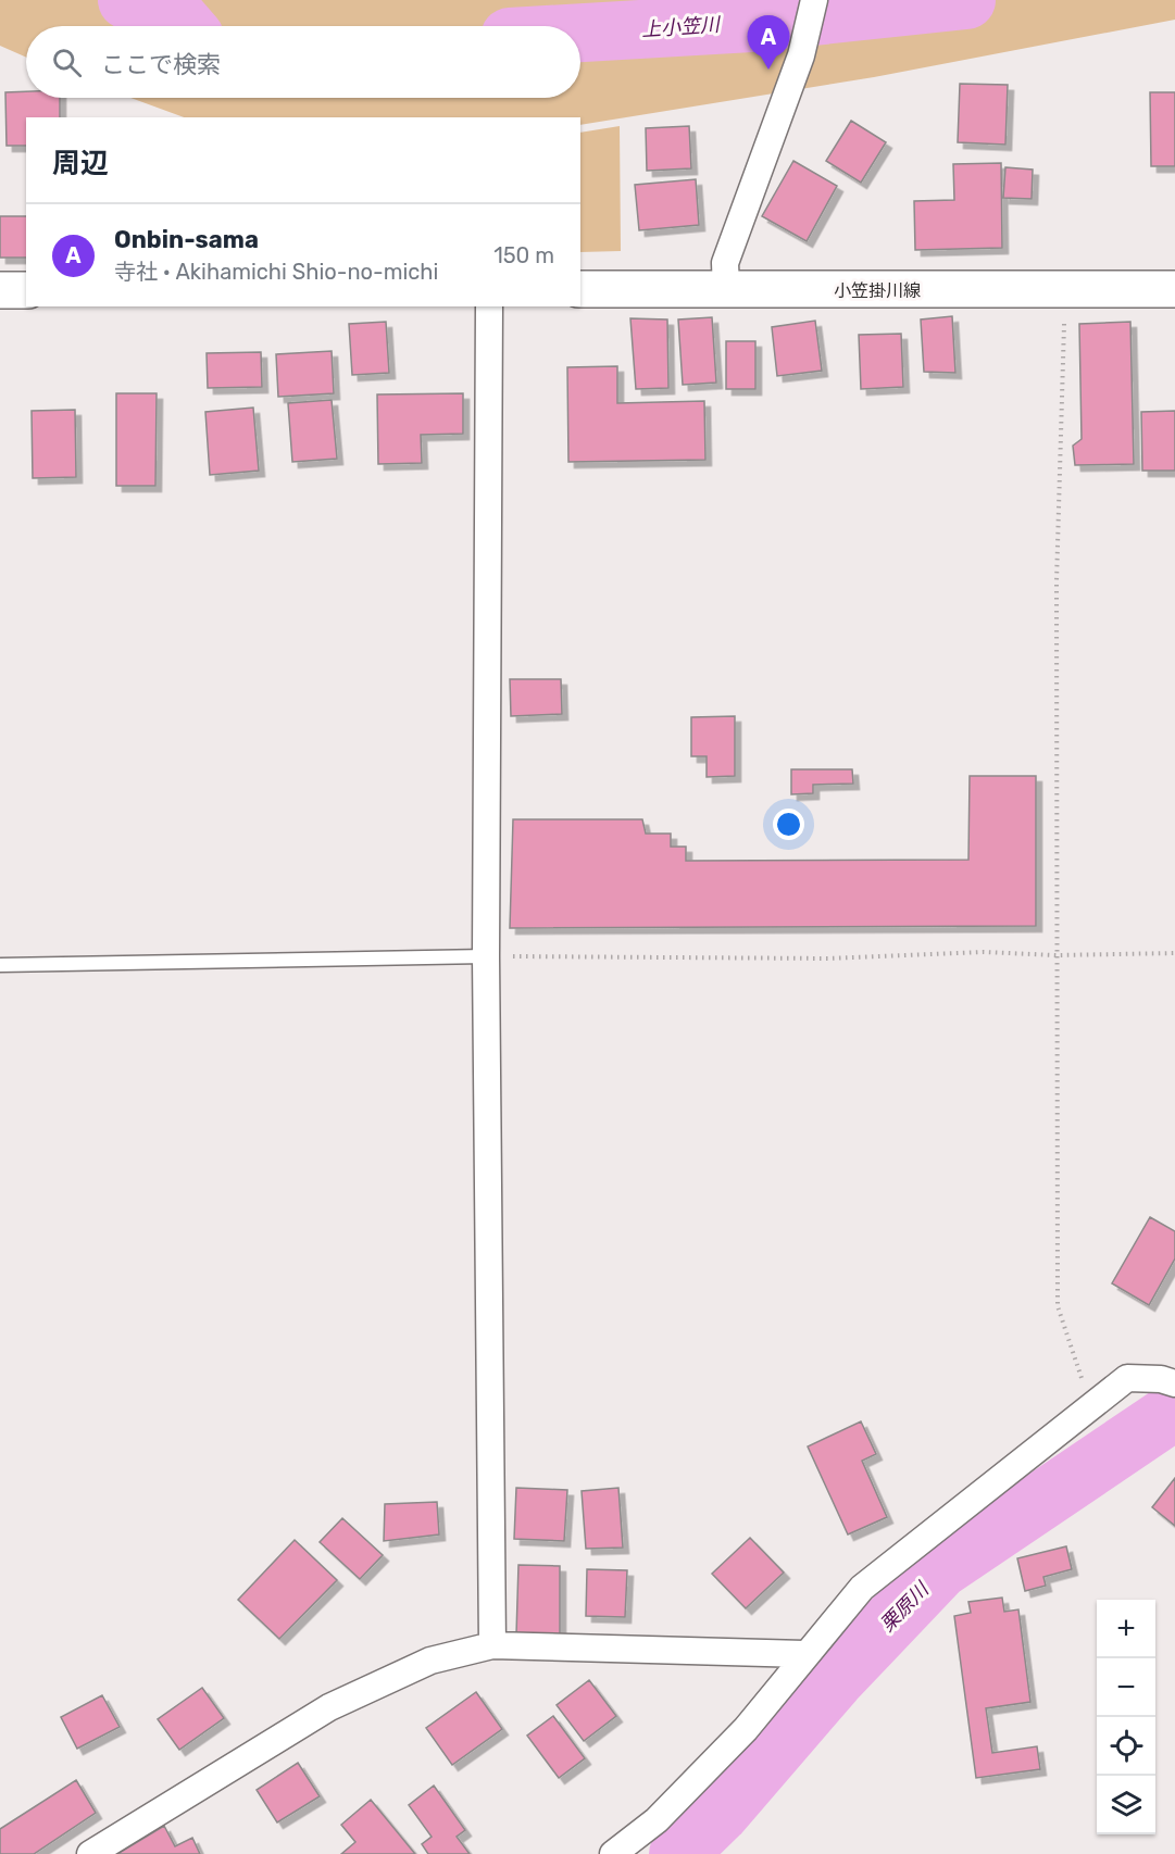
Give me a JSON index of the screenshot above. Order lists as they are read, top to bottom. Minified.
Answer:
{"streets":{"main road":["小笠掛川線"]},"water":["上小笠川","栗原川"],"page":{"pins":"A","search":"ここで検索","heading":"周辺","list":[{"mark":"A","name":"Onbin-sama","note":"寺社 · Akihamichi Shio-no-michi","value":"150 m"}],"map_buttons":["+","−"]}}
